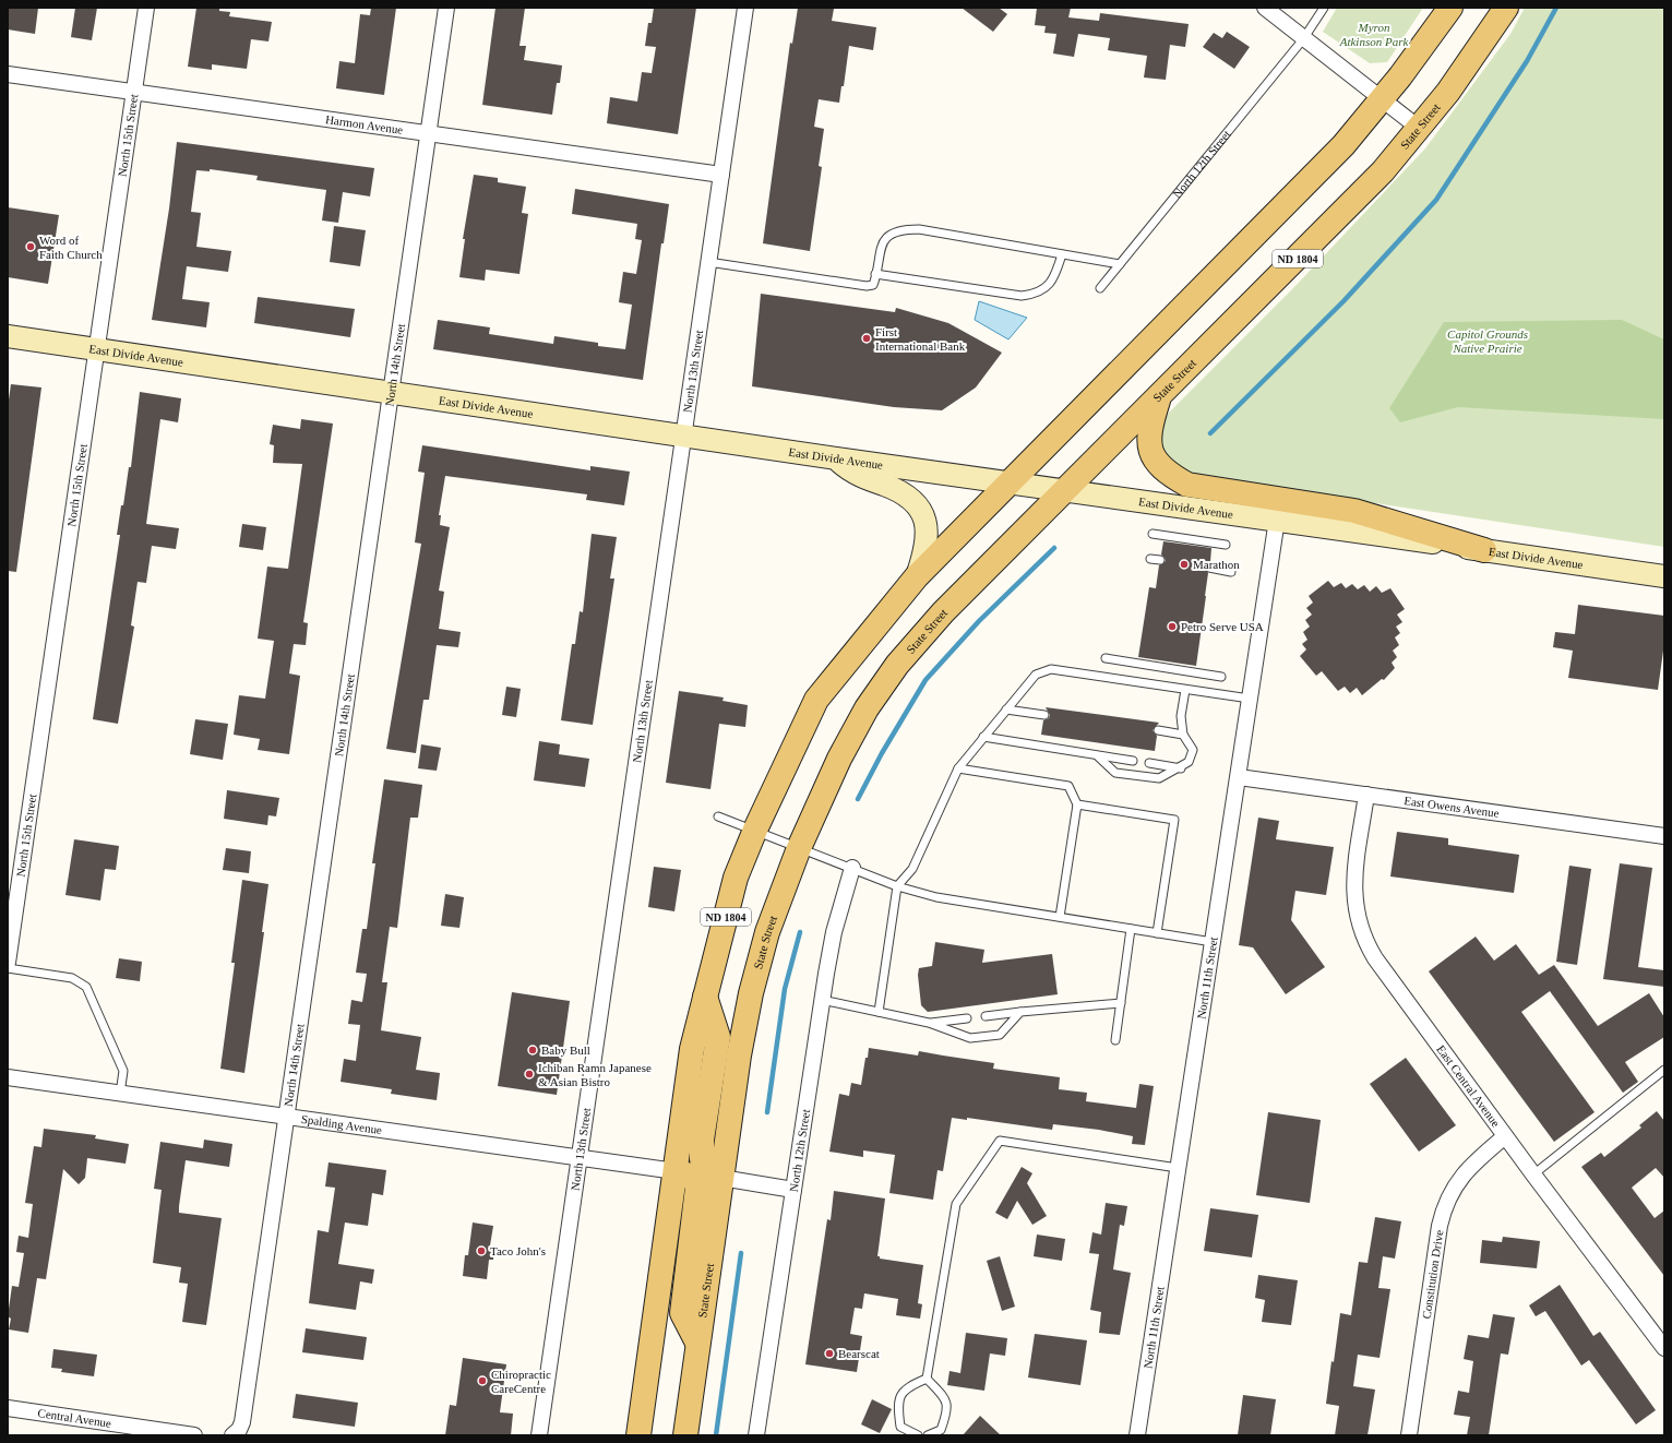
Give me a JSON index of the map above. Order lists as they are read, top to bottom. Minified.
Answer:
{"streets":{"main road":["State Street","ND 1804"],"street":["Harmon Avenue","North 15th Street","North 12th Street","East Divide Avenue","North 14th Street","North 13th Street","East Owens Avenue","North 11th Street","East Central Avenue","Spalding Avenue","Constitution Drive","Central Avenue"]},"crossings":[["Harmon Avenue","North 15th Street"],["Harmon Avenue","North 14th Street"],["Harmon Avenue","North 13th Street"],["State Street","East Divide Avenue"],["North 15th Street","East Divide Avenue"],["ND 1804","East Divide Avenue"],["ND 1804","Spalding Avenue"],["East Divide Avenue","North 14th Street"],["East Divide Avenue","North 13th Street"],["East Divide Avenue","North 11th Street"],["North 14th Street","Spalding Avenue"],["North 13th Street","Spalding Avenue"],["East Owens Avenue","North 11th Street"],["East Owens Avenue","East Central Avenue"],["East Central Avenue","Constitution Drive"]],"parks":["Myron Atkinson Park","Capitol Grounds Native Prairie"],"places":["Word of Faith Church","First International Bank","Marathon","Petro Serve USA","Baby Bull","Ichiban Ramn Japanese & Asian Bistro","Taco John's","Bearscat","Chiropractic CareCentre"]}
